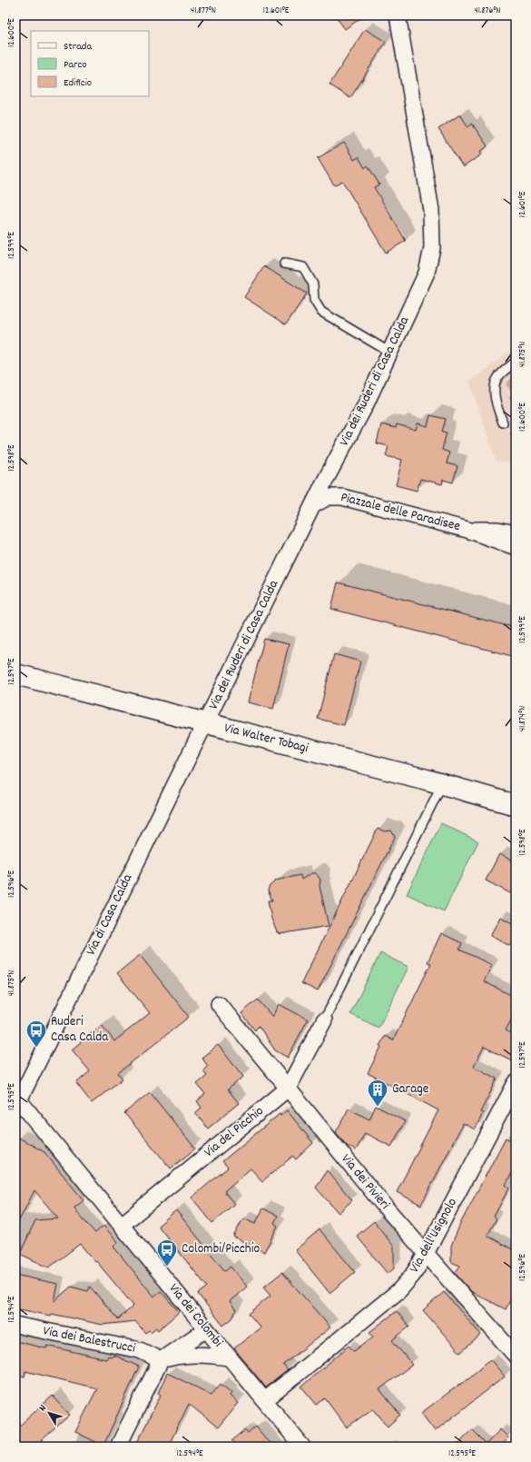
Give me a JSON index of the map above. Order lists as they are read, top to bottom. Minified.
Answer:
{"streets":{"street":["Via dei Ruderi di Casa Calda","Piazzale delle Paradisee","Via Walter Tobagi","Via di Casa Calda","Via del Picchio","Via dei Pivieri","Via dell'Usignolo","Via dei Colombi","Via dei Balestrucci"]},"crossings":[["Via dei Ruderi di Casa Calda","Piazzale delle Paradisee"],["Via dei Ruderi di Casa Calda","Via Walter Tobagi"],["Via dei Ruderi di Casa Calda","Via di Casa Calda"],["Via Walter Tobagi","Via di Casa Calda"],["Via di Casa Calda","Via dei Colombi"],["Via del Picchio","Via dei Pivieri"],["Via del Picchio","Via dei Colombi"],["Via dei Pivieri","Via dell'Usignolo"],["Via dell'Usignolo","Via dei Colombi"]],"places":{"bus stop":["Ruderi Casa Calda","Colombi/Picchio"],"building":["Garage"]},"legend":["Strada","Parco","Edificio"],"north":"top left","coordinates":["41.877°N","12.601°E","41.876°N","12.600°E","12.599°E","41.875°N","12.598°E","12.597°E","41.874°N","12.596°E","12.595°E","12.594°E"]}
